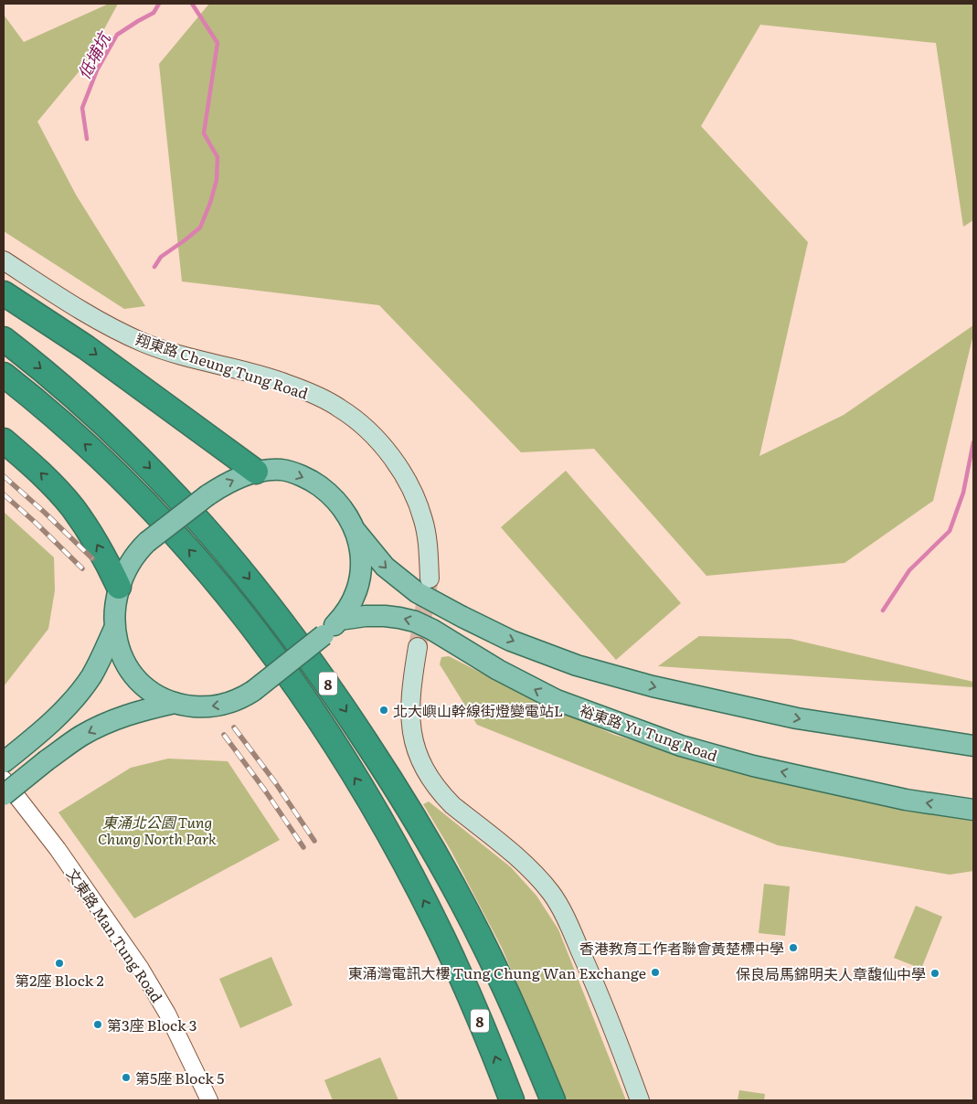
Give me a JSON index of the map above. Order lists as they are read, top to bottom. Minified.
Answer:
{"streets":{"highway":["8"],"main road":["翔東路 Cheung Tung Road","裕東路 Yu Tung Road"],"street":["文東路 Man Tung Road"]},"water":["低埔坑"],"parks":["東涌北公園 Tung Chung North Park"],"places":["北大嶼山幹線街燈變電站L","香港教育工作者聯會黃楚標中學","第2座 Block 2","東涌灣電訊大樓 Tung Chung Wan Exchange","保良局馬錦明夫人章馥仙中學","第3座 Block 3","第5座 Block 5"]}
